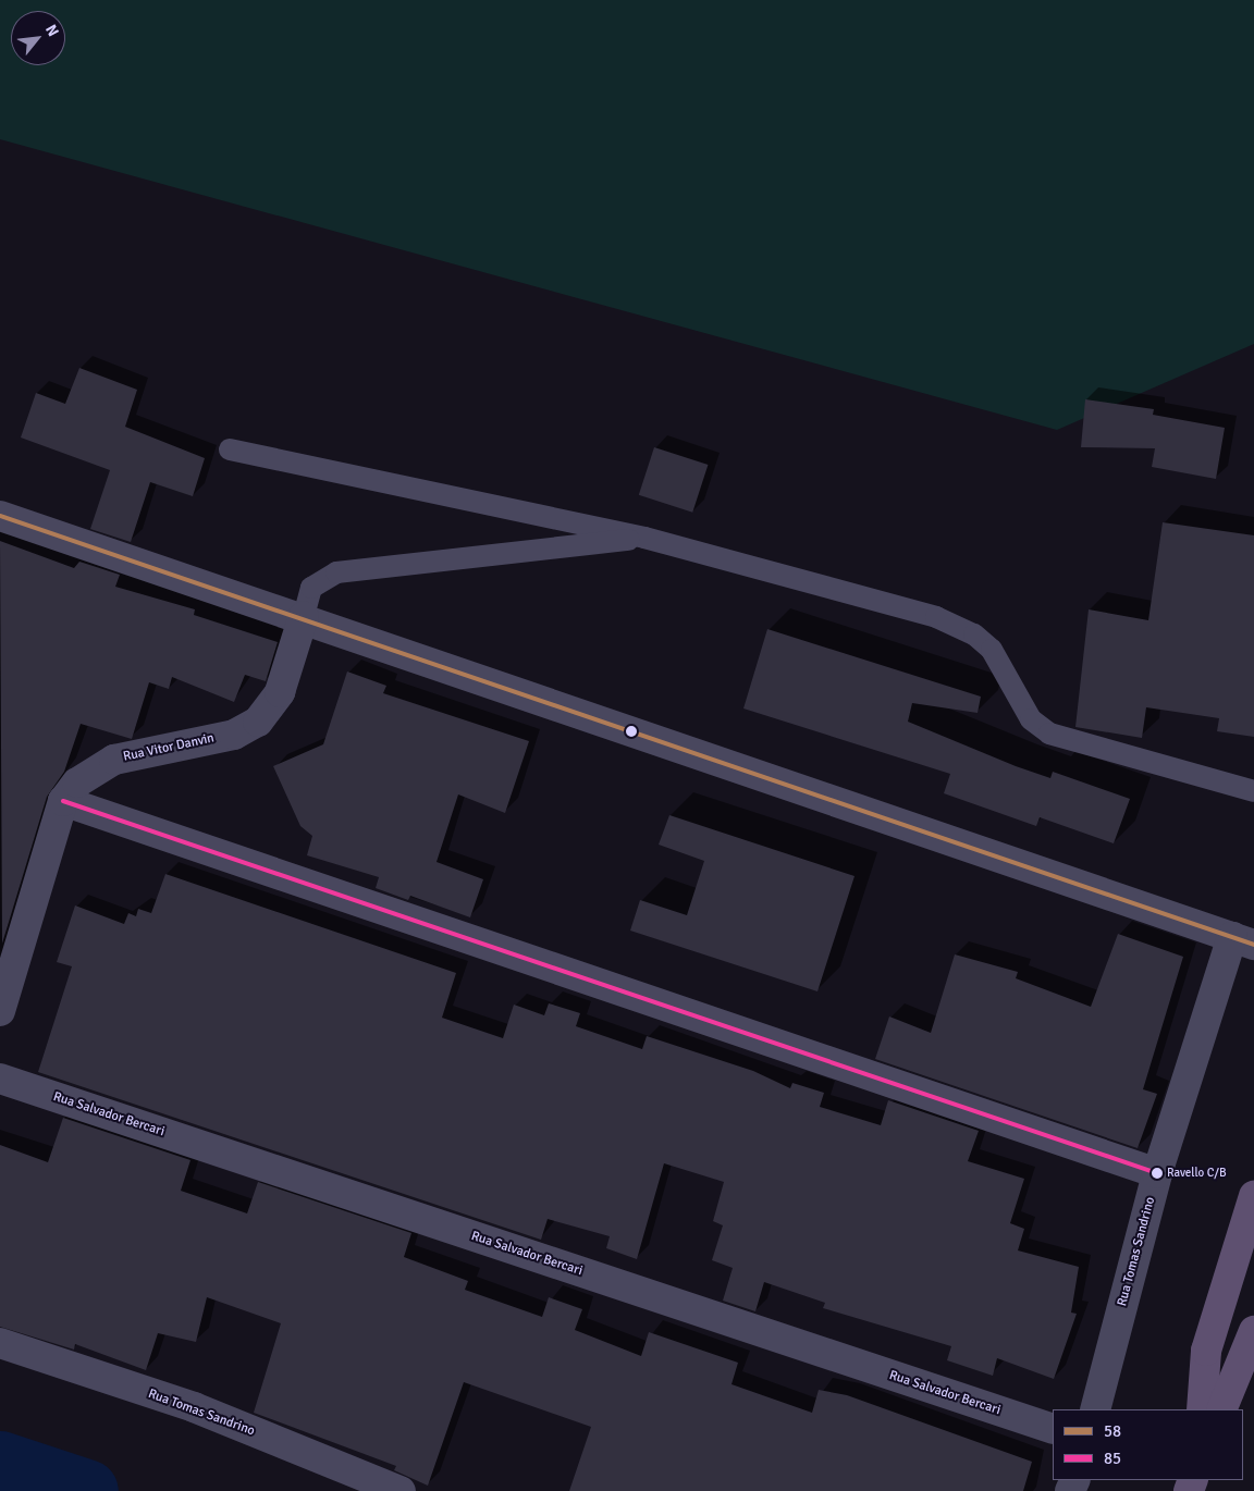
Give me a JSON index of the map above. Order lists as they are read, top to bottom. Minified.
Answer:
{"streets":{"street":["Rua Vitor Danvin","Rua Salvador Bercari","Rua Tomas Sandrino"]},"places":["Ravello C/B"],"lines":["transit line 58","transit line 85"],"legend":["58","85"],"north":"top right"}
